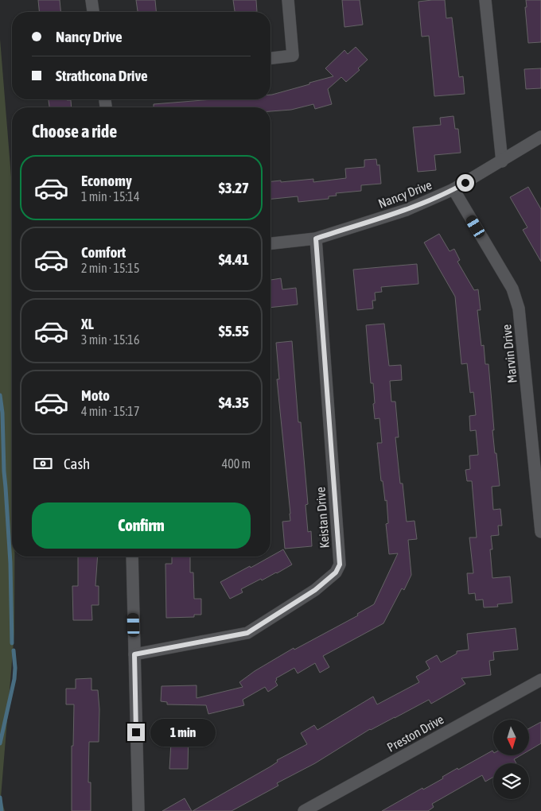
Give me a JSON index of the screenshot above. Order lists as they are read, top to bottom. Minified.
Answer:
{"streets":{"street":["Nancy Drive","Marvin Drive","Keistan Drive","Preston Drive"]},"crossings":[["Nancy Drive","Marvin Drive"],["Nancy Drive","Keistan Drive"]],"north":"bottom","page":{"banner":["Nancy Drive","Strathcona Drive"],"heading":"Choose a ride","list":[{"name":"Economy","note":"1 min · 15:14","value":"$3.27"},{"name":"Comfort","note":"2 min · 15:15","value":"$4.41"},{"name":"XL","note":"3 min · 15:16","value":"$5.55"},{"name":"Moto","note":"4 min · 15:17","value":"$4.35"}],"pay":["Cash","400 m"],"buttons":"Confirm","bubble":"1 min"}}
